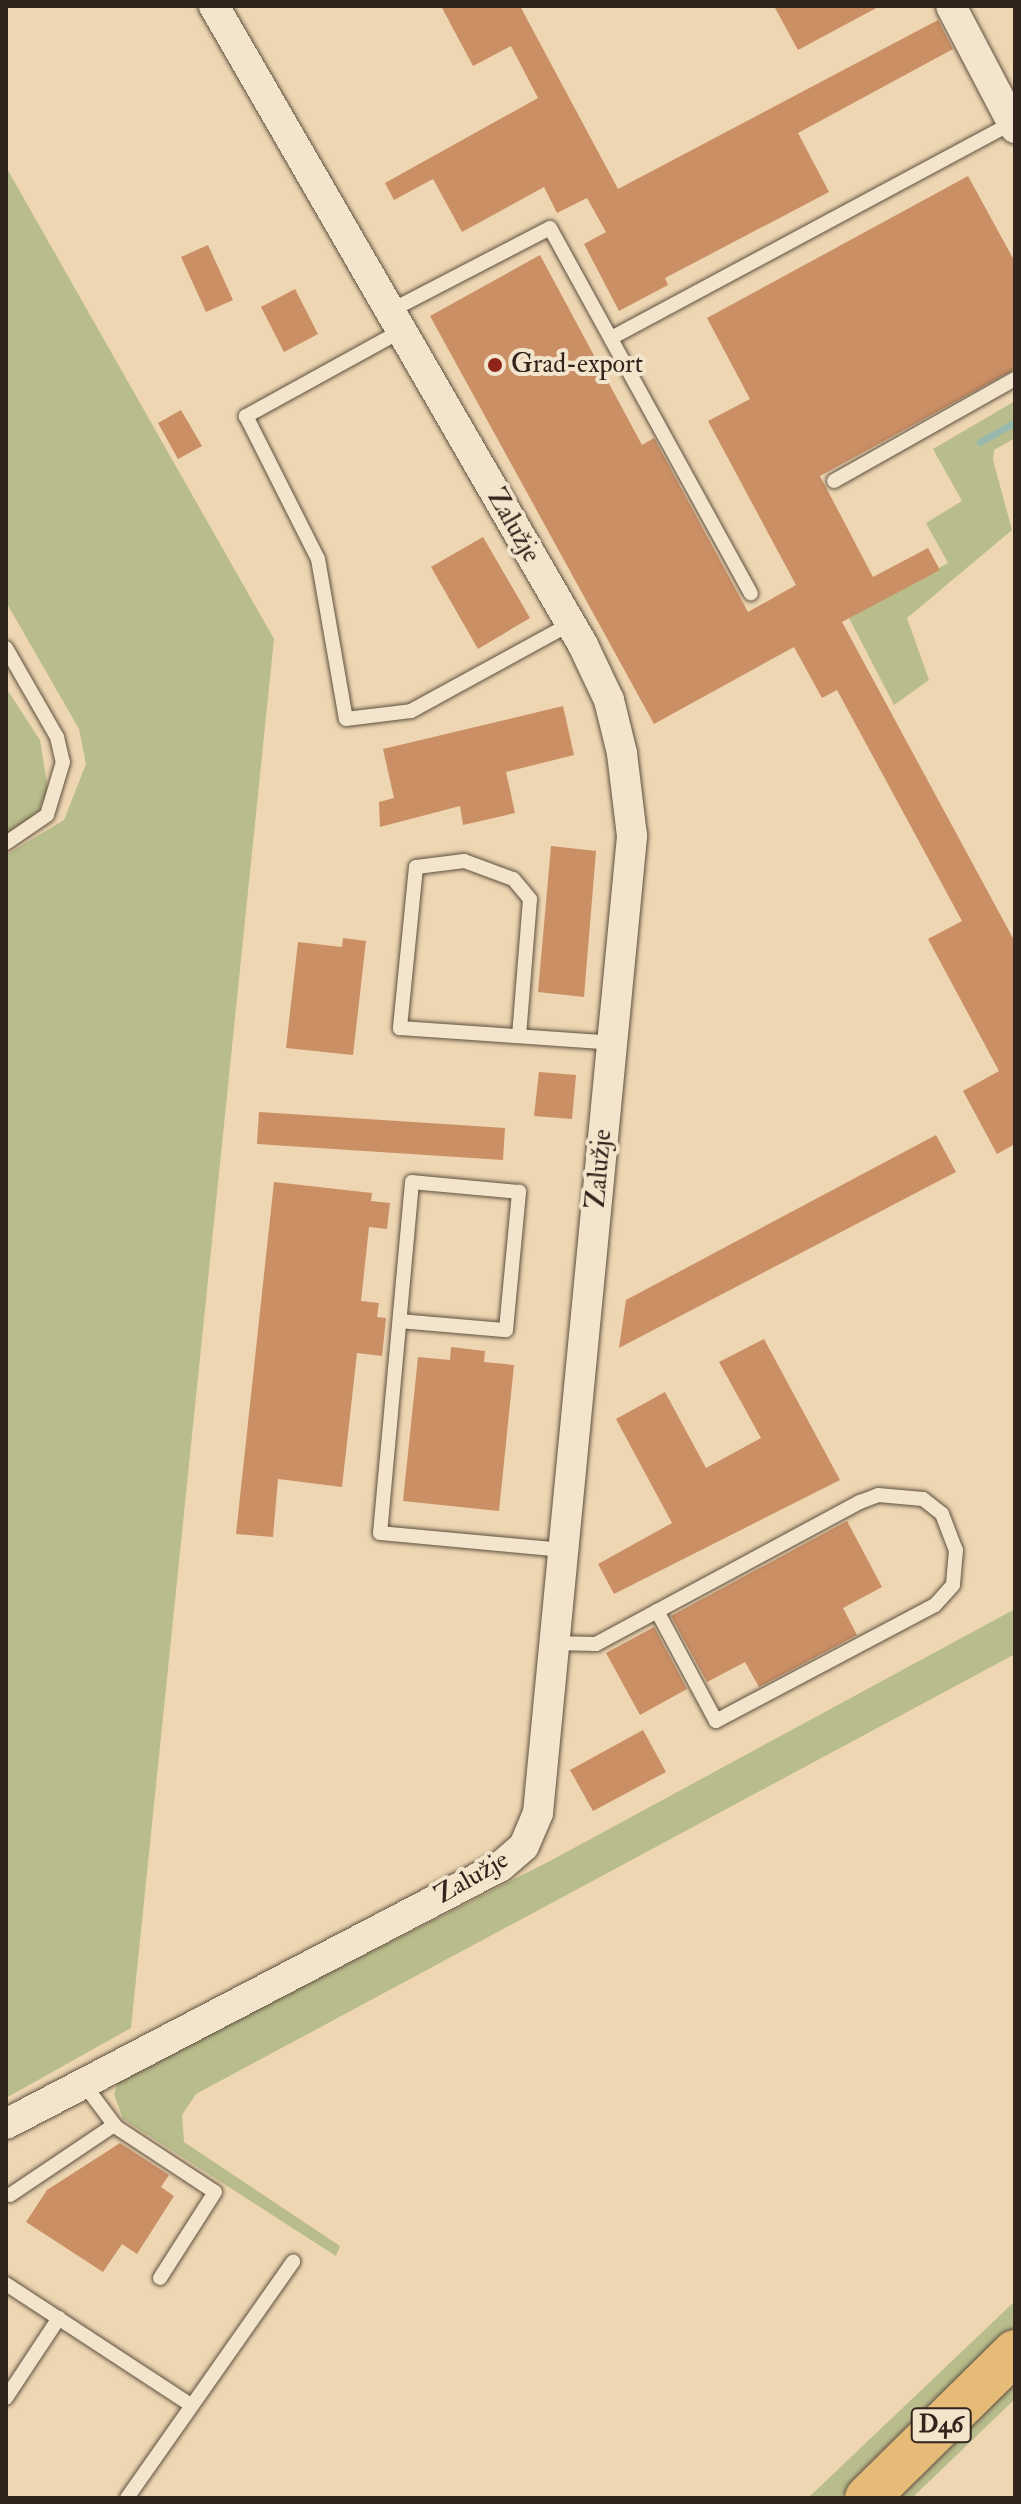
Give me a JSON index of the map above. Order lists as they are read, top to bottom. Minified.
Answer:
{"streets":{"main road":["D46"],"street":["Zalužje"]},"places":["Grad-export"]}
